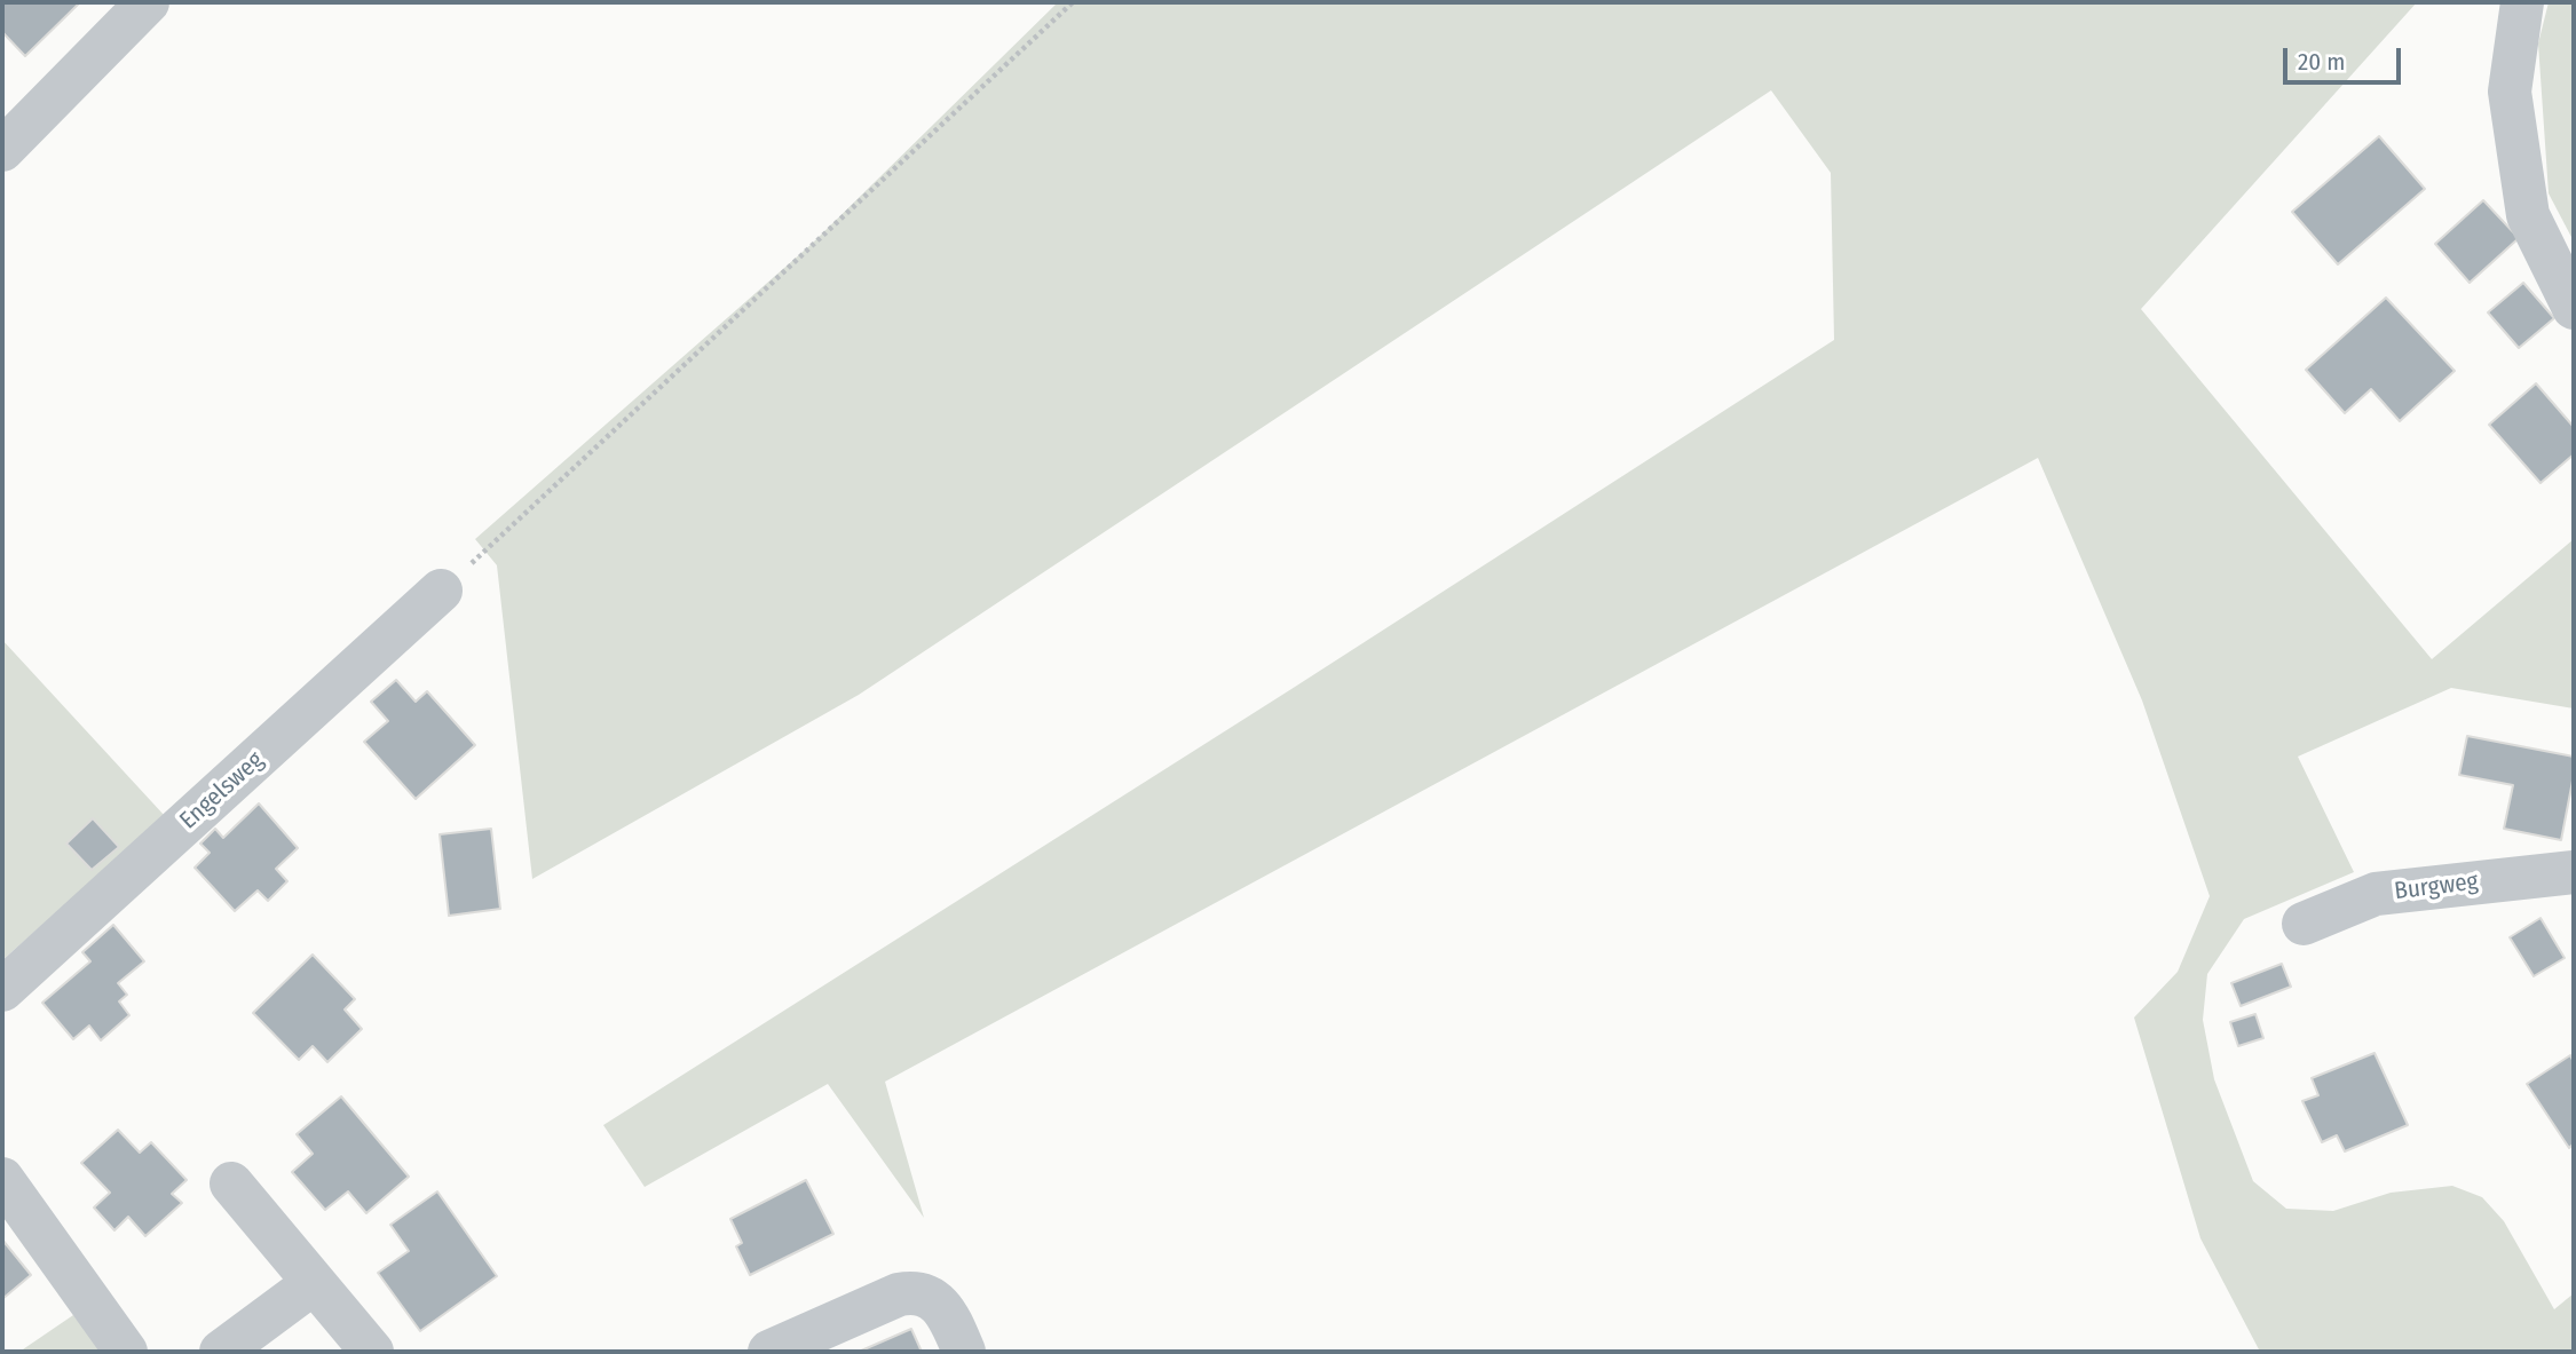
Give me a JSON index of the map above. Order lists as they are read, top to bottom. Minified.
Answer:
{"streets":{"street":["Engelsweg","Burgweg"]},"scale_bar":"20 m"}
